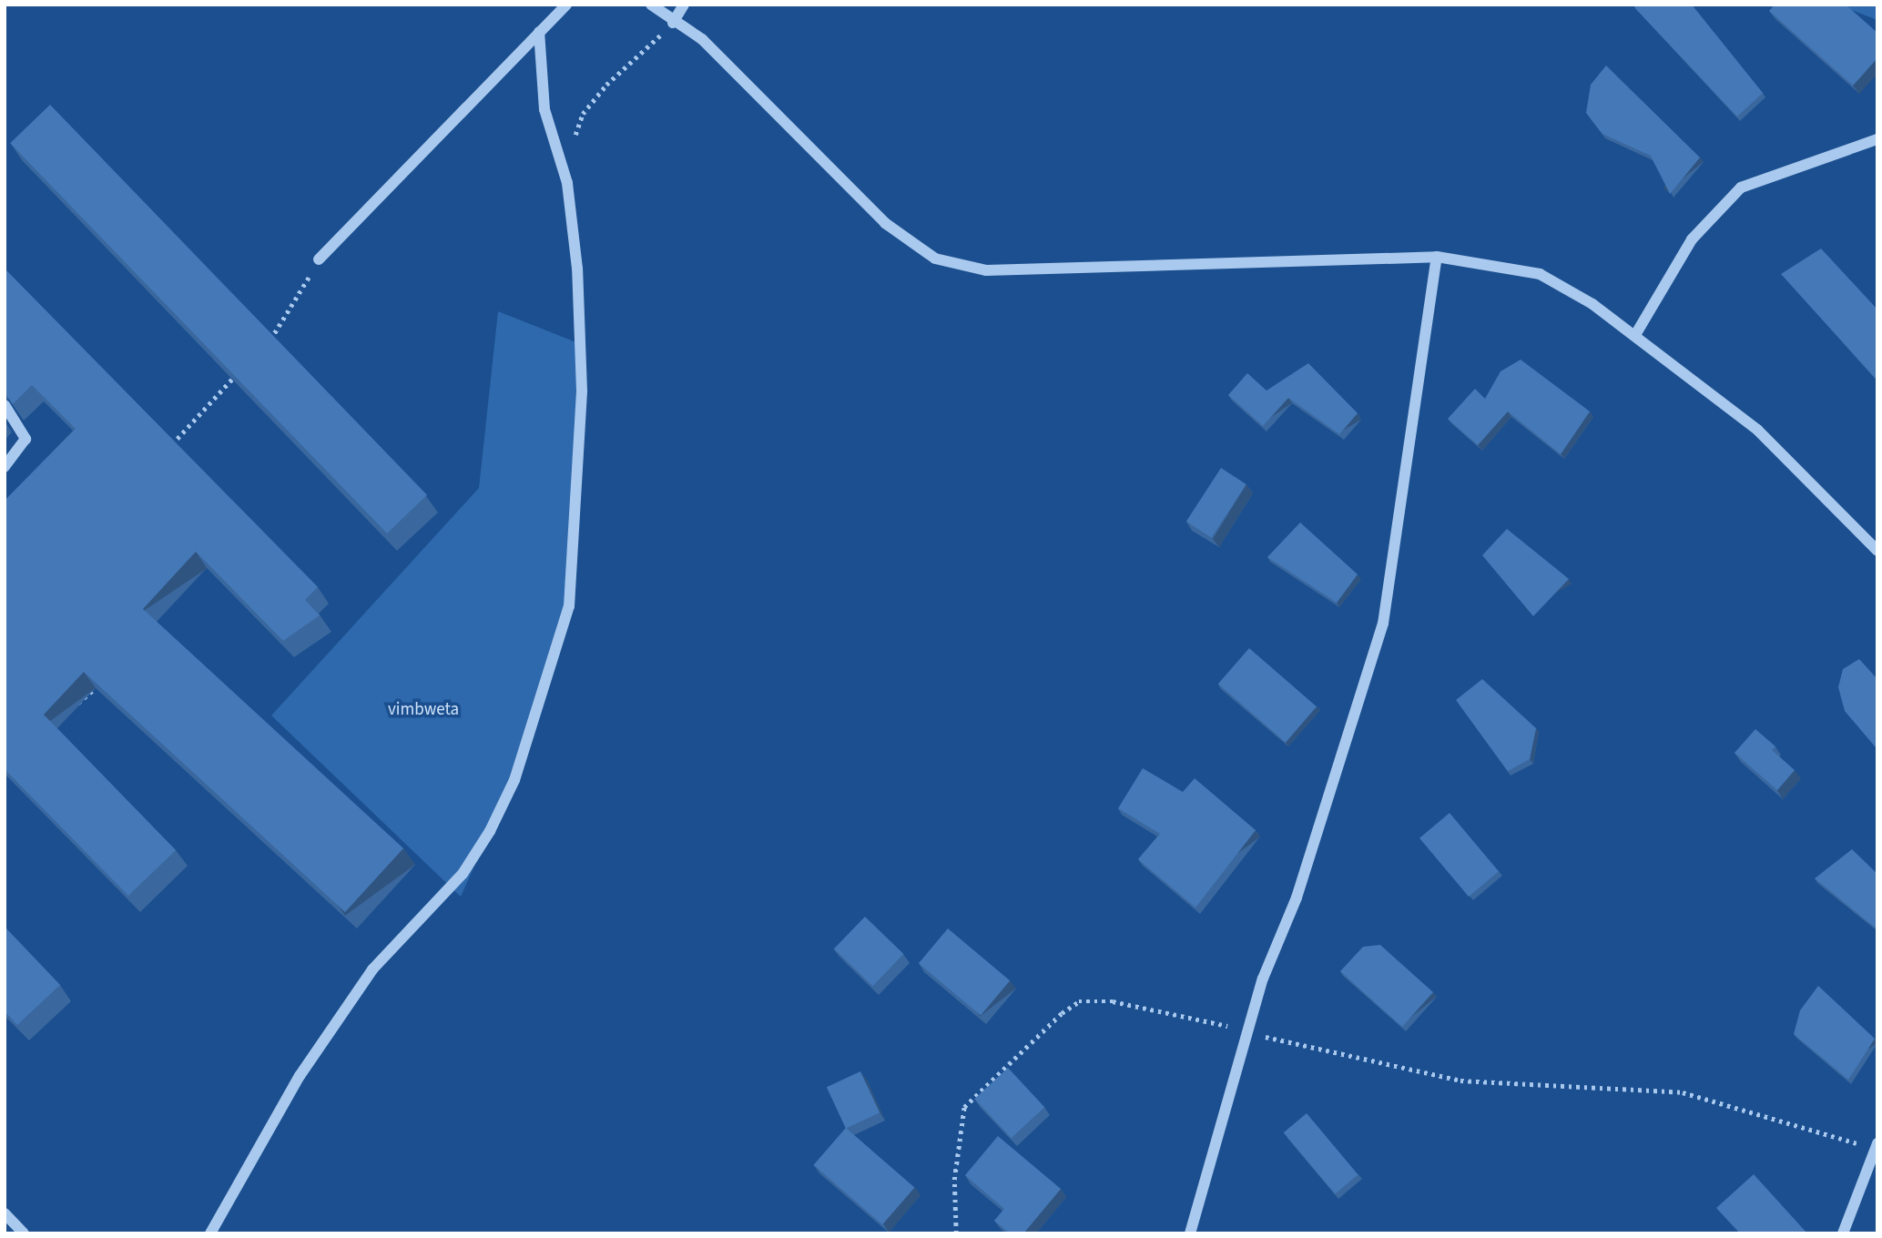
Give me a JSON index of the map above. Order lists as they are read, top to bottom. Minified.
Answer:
{"parks":["vimbweta"]}
